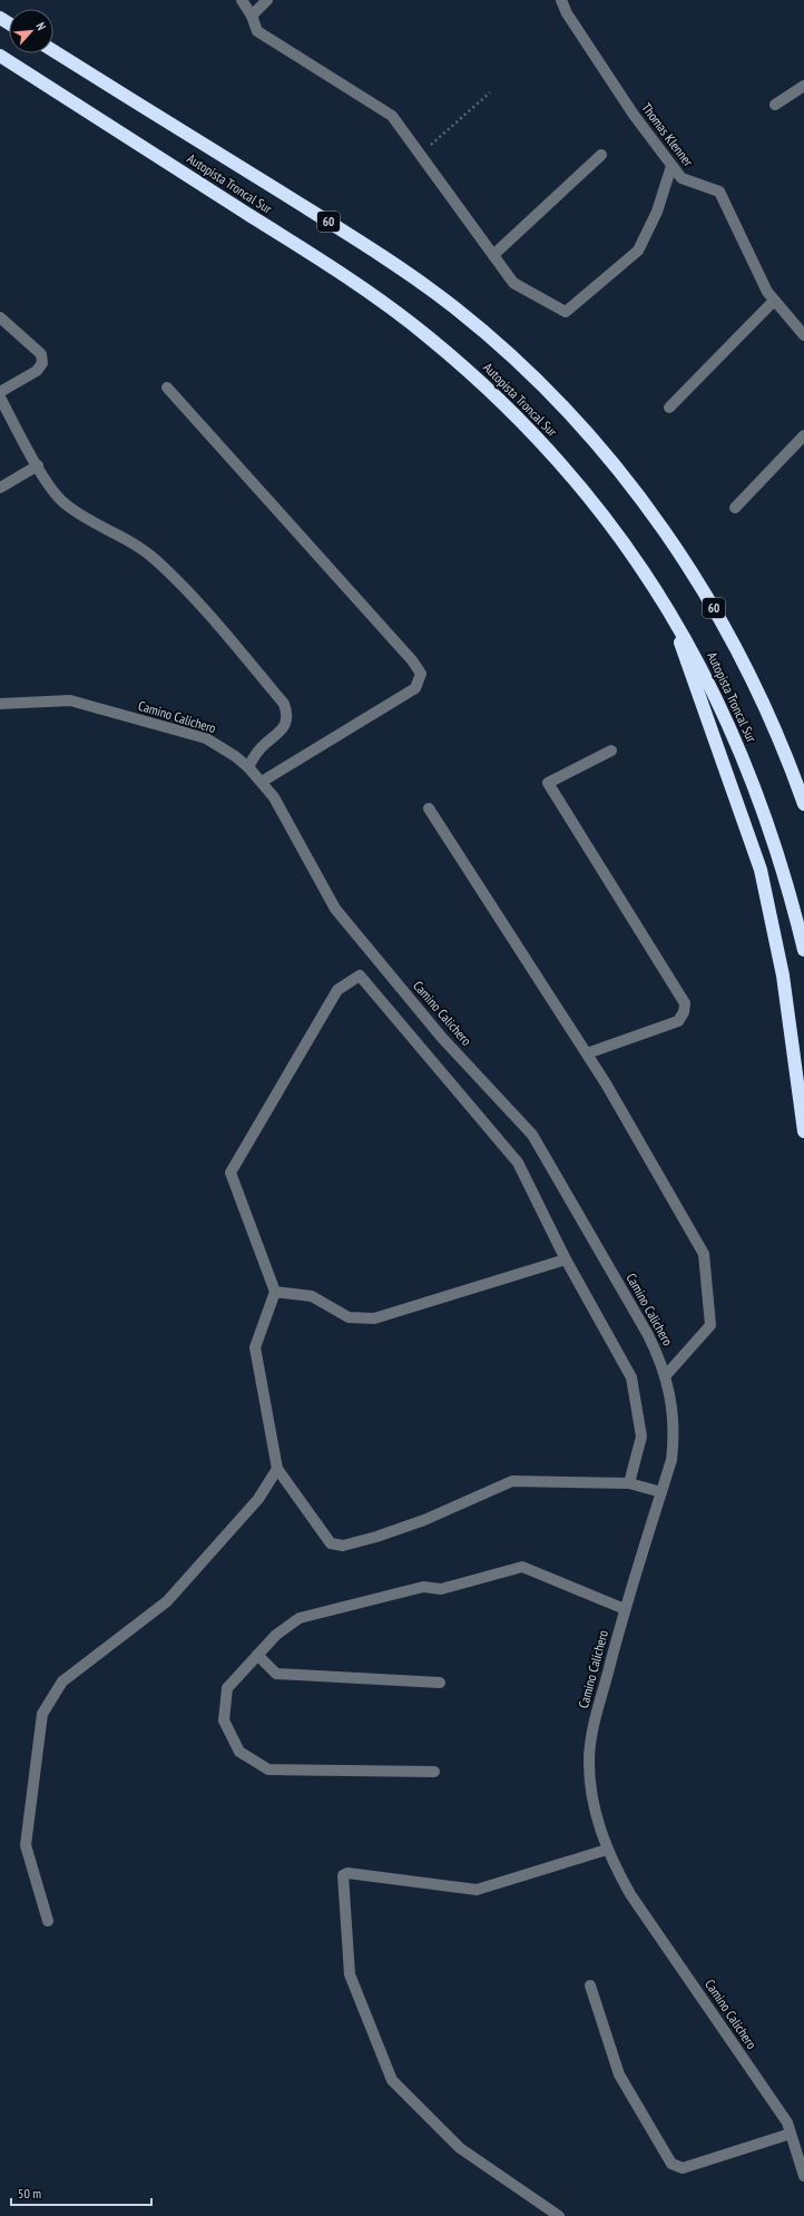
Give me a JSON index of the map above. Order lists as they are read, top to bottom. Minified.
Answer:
{"streets":{"highway":["Autopista Troncal Sur","60"],"street":["Thomas Klenner","Camino Calichero"]},"scale_bar":"50 m","north":"top right"}
